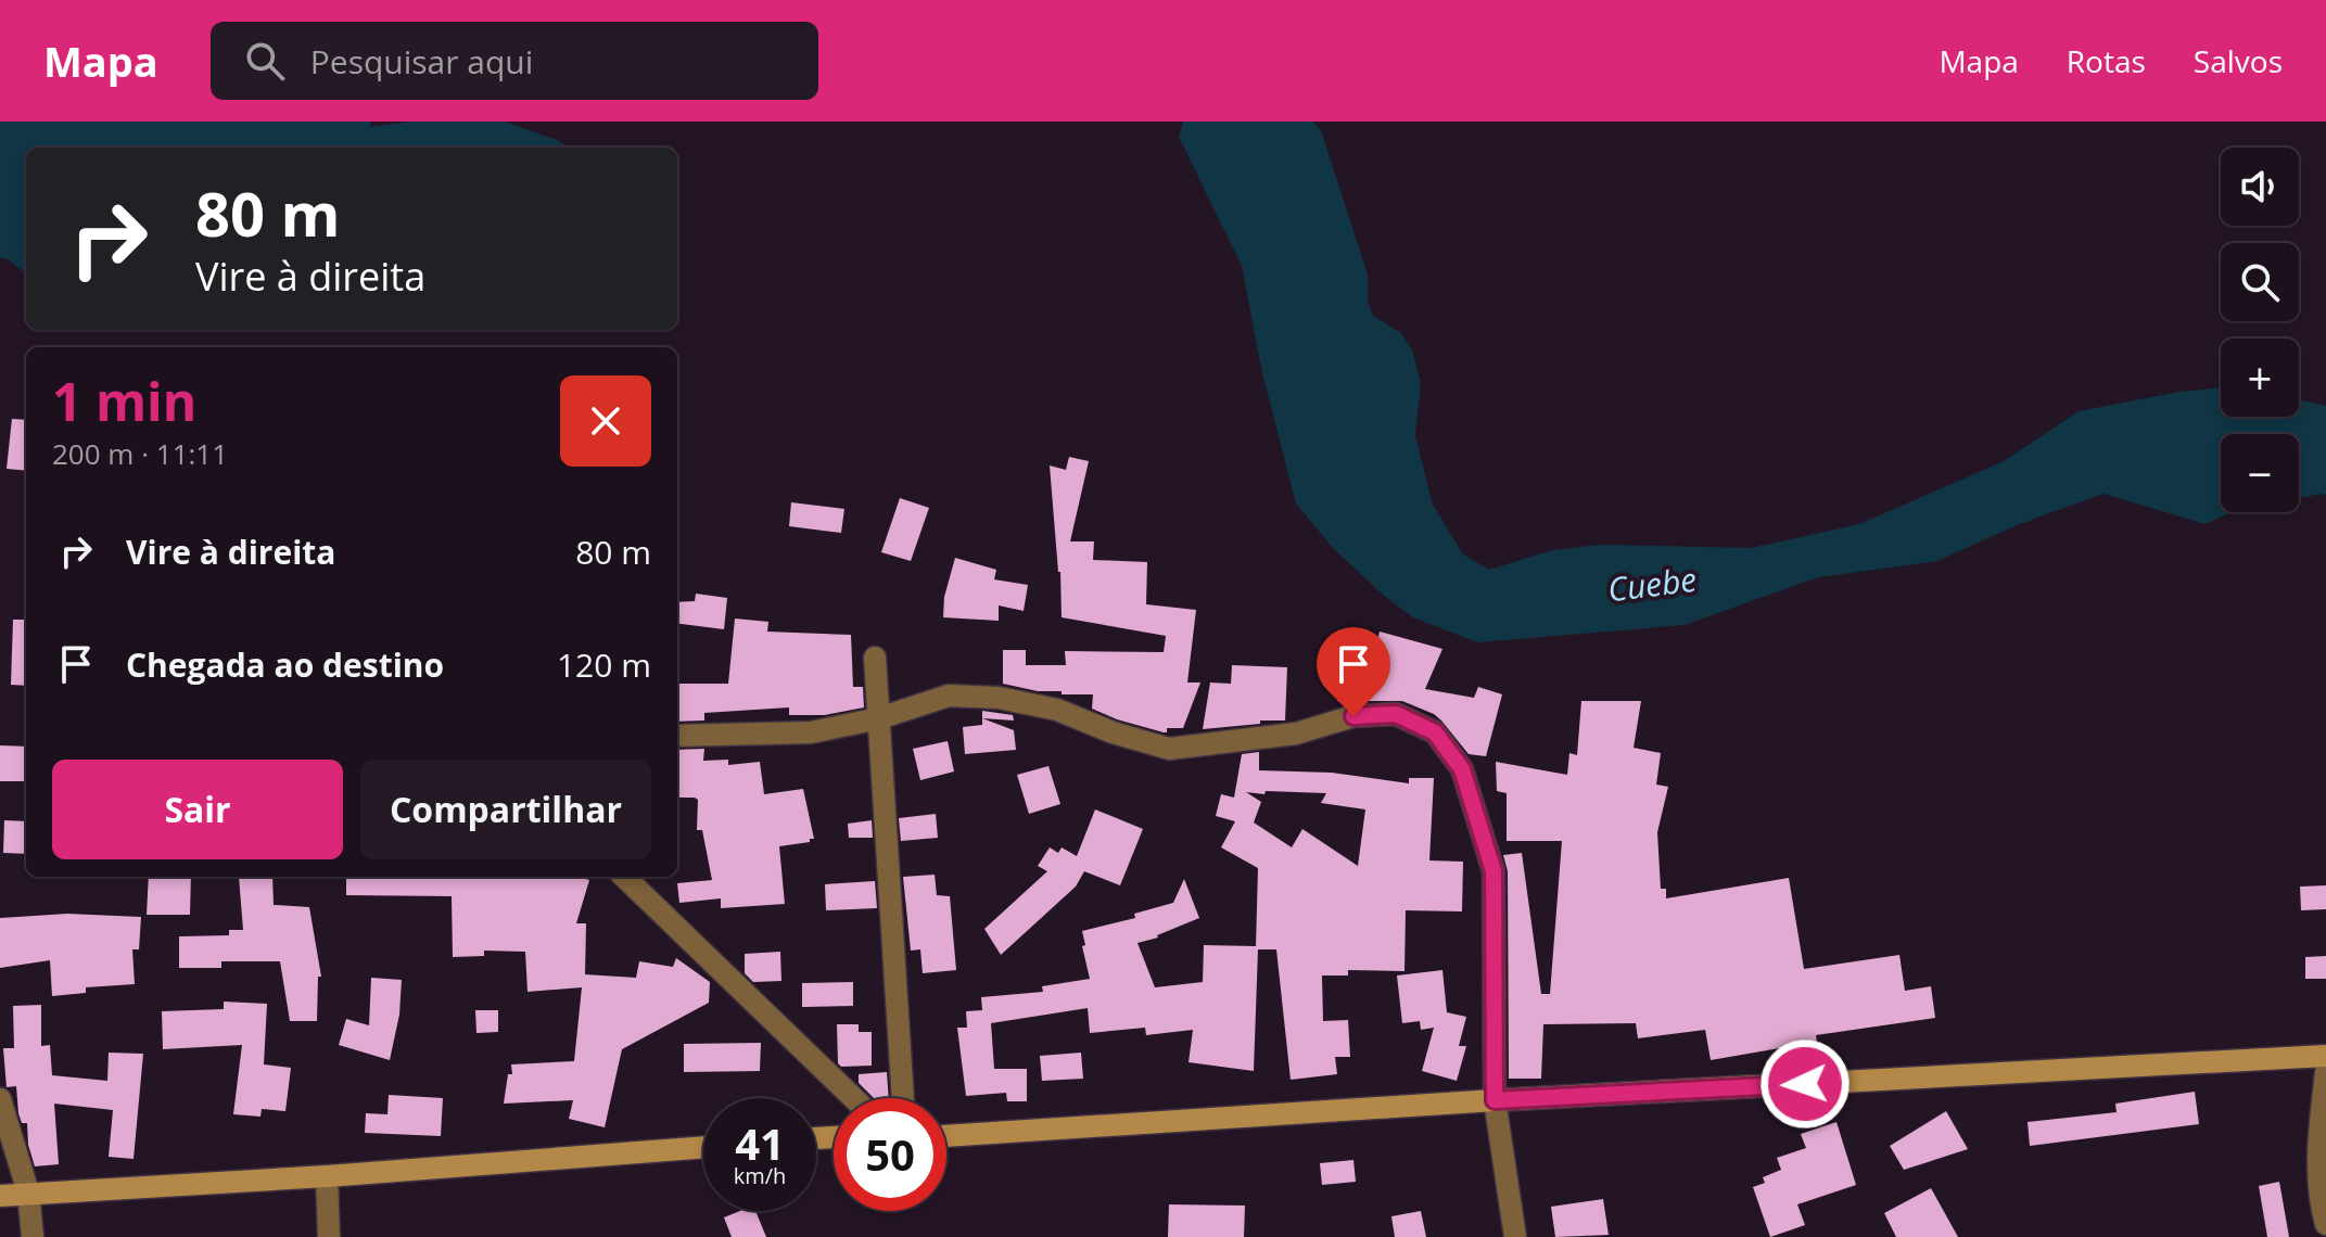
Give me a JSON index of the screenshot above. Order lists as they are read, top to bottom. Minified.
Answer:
{"water":["Cuebe"],"page":{"header":"Mapa","search":"Pesquisar aqui","nav":["Mapa","Rotas","Salvos"],"map_buttons":["+","−"],"turn":["80 m","Vire à direita"],"heading":["1 min","200 m · 11:11"],"list":[{"name":"Vire à direita","value":"80 m"},{"name":"Chegada ao destino","value":"120 m"}],"buttons":["Sair","Compartilhar"],"speed":"41 km/h","limit":"50"}}
